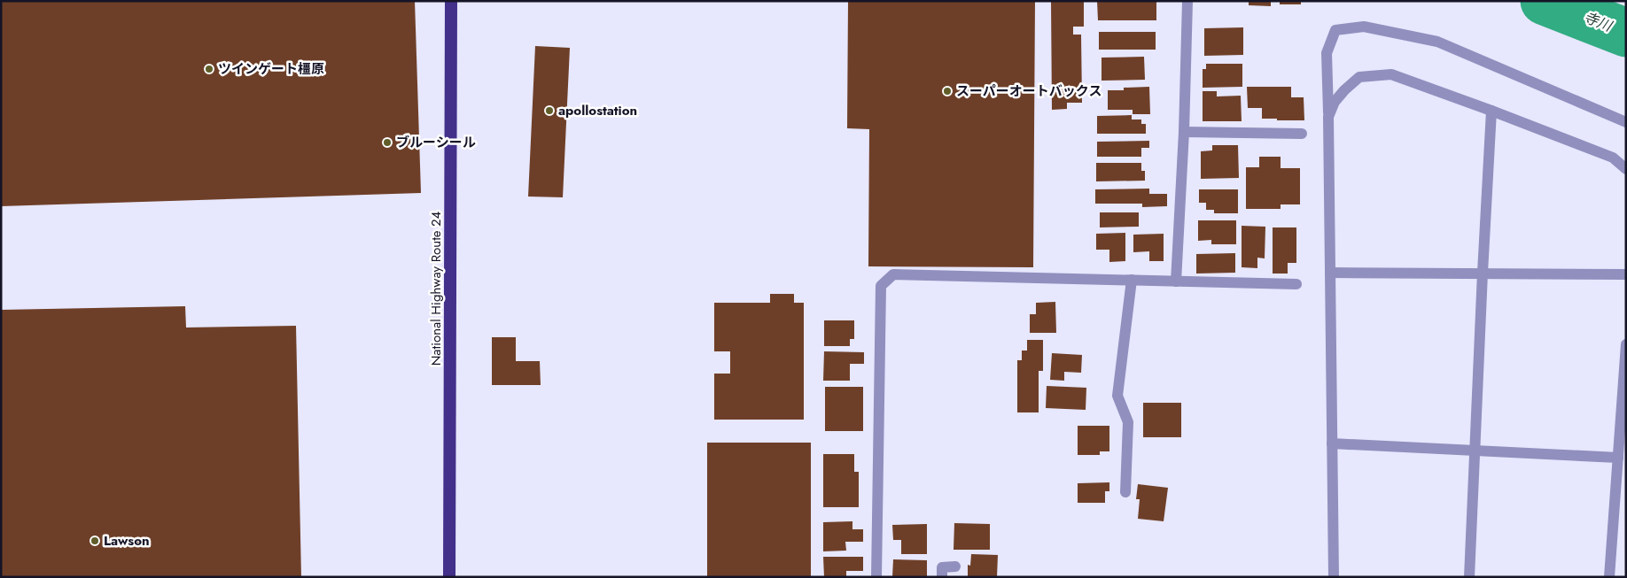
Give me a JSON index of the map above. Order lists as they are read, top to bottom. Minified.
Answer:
{"streets":{"highway":["National Highway Route 24"]},"water":["寺川"],"places":["ツインゲート橿原","スーパーオートバックス","apollostation","ブルーシール","Lawson"]}
